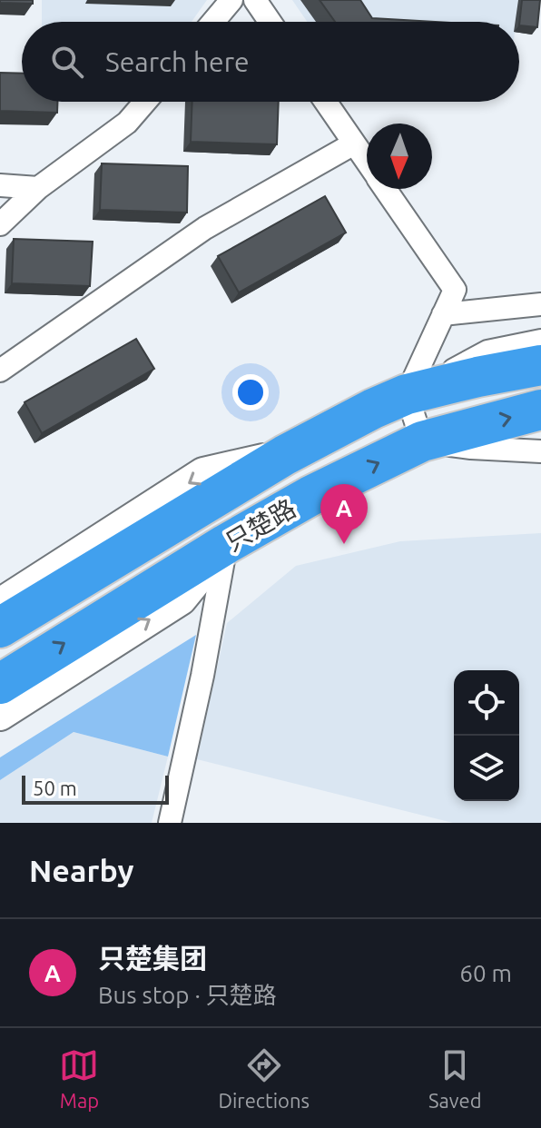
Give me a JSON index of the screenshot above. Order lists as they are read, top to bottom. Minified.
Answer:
{"streets":{"highway":["只楚路"]},"scale_bar":"50 m","north":"bottom","page":{"search":"Search here","pins":"A","scale":"50 m","heading":"Nearby","list":[{"mark":"A","name":"只楚集团","note":"Bus stop · 只楚路","value":"60 m"}],"nav":["Map","Directions","Saved"]}}
